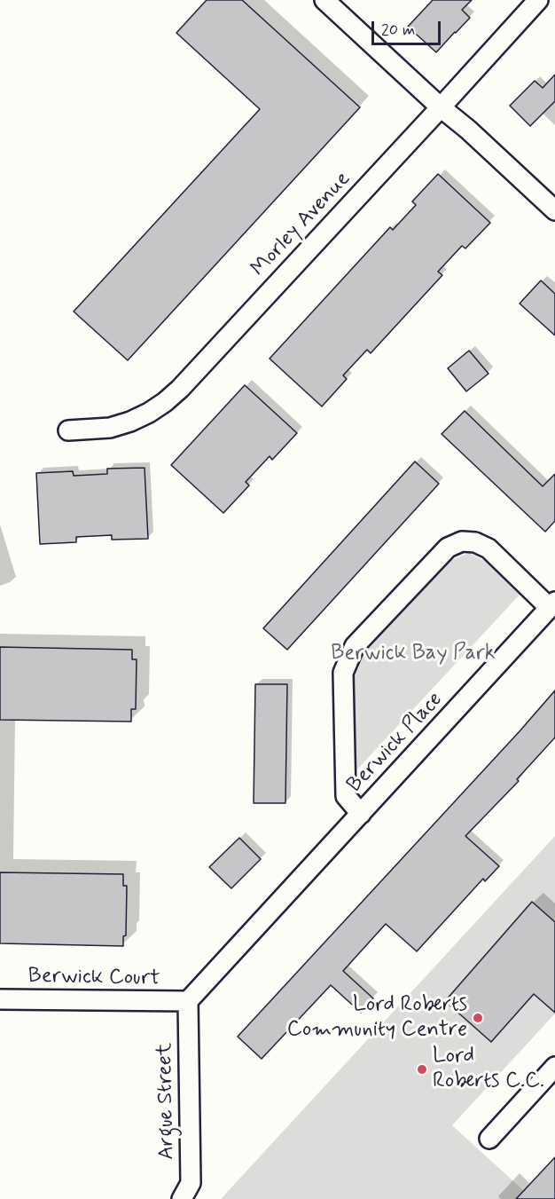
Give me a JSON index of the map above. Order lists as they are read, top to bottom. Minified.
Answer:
{"streets":{"street":["Morley Avenue","Berwick Place","Berwick Court","Argue Street"]},"crossings":[["Berwick Place","Berwick Court"],["Berwick Place","Argue Street"],["Berwick Court","Argue Street"]],"parks":["Berwick Bay Park"],"places":["Lord Roberts Community Centre","Lord Roberts C.C."],"scale_bar":"20 m"}
